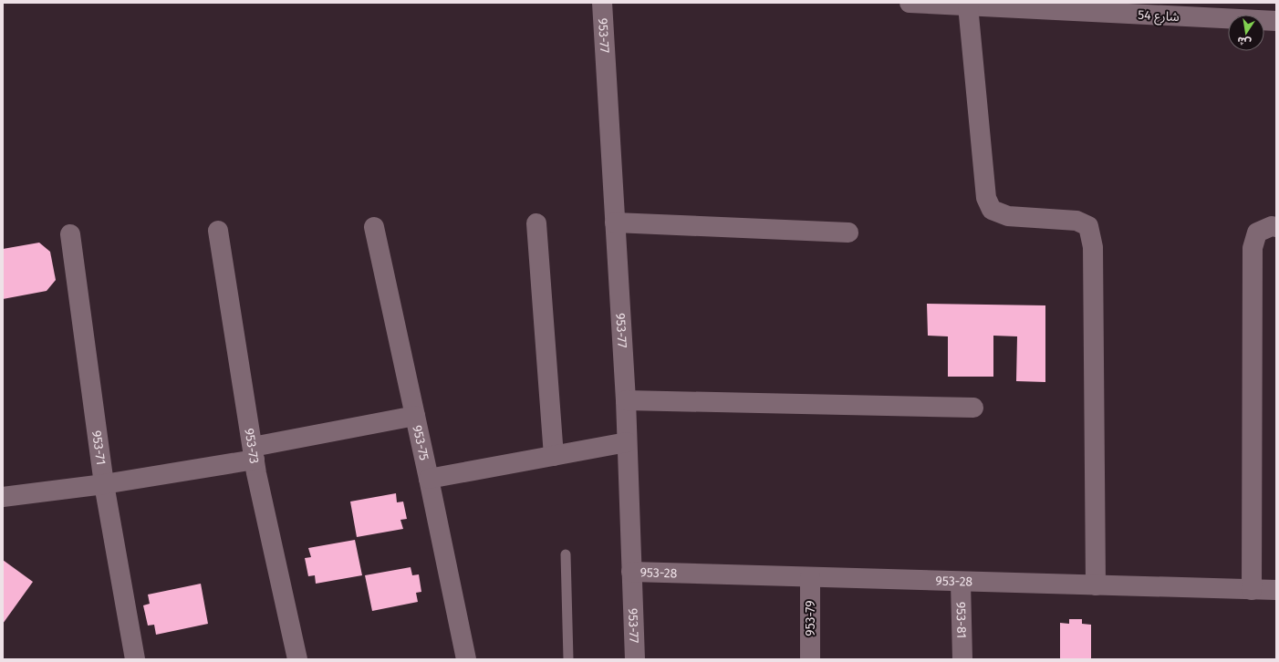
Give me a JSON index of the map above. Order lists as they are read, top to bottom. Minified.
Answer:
{"streets":{"street":["شارع 54","953-77","953-75","953-73","953-71","953-28","953-79","953-81"]},"crossings":[["953-77","953-28"],["953-28","953-79"],["953-28","953-81"]],"north":"bottom"}
